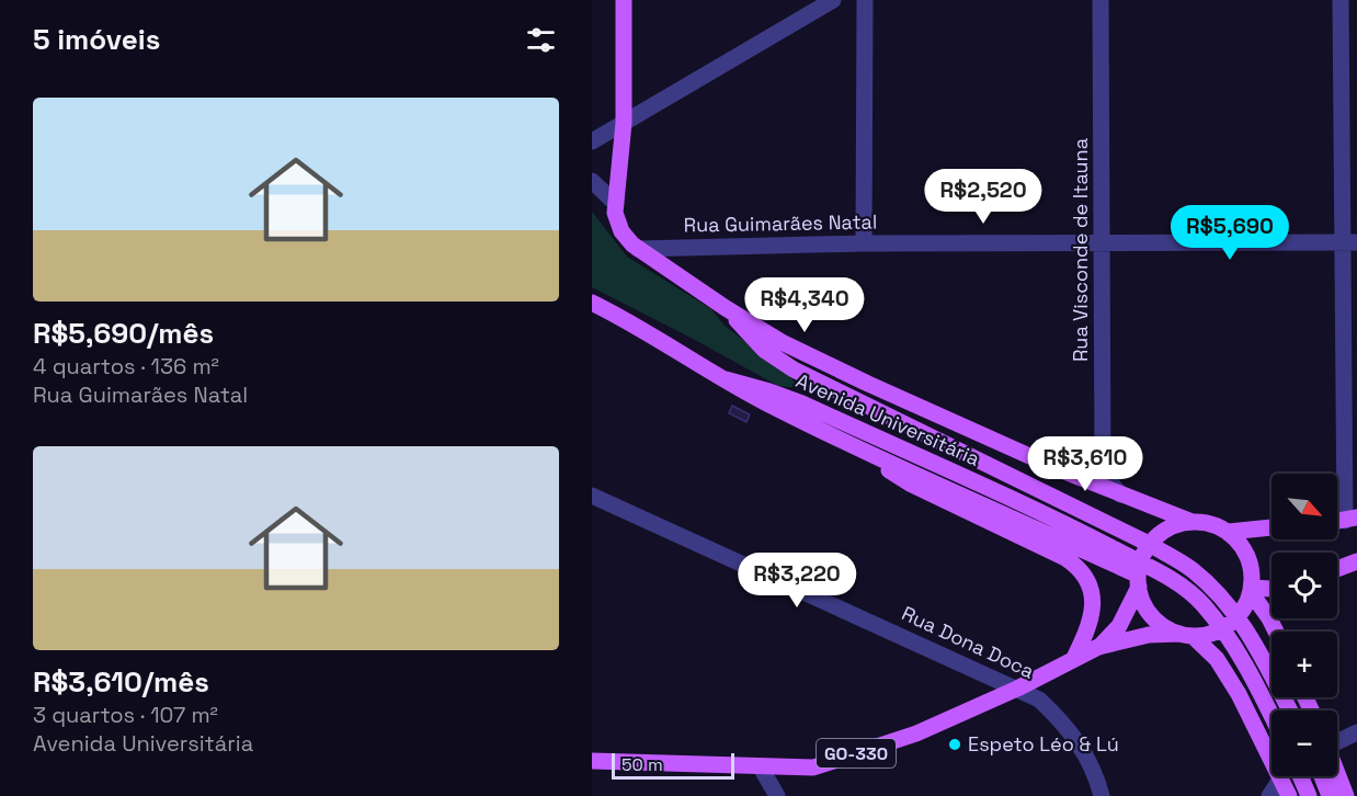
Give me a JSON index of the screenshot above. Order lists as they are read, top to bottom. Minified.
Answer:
{"streets":{"main road":["Avenida Universitária","GO-330"],"street":["Rua Guimarães Natal","Rua Visconde de Itauna","Rua Dona Doca"]},"crossings":[["Rua Guimarães Natal","Rua Visconde de Itauna"],["Rua Guimarães Natal","Avenida Universitária"],["Rua Visconde de Itauna","Avenida Universitária"],["Rua Dona Doca","GO-330"]],"places":["Espeto Léo & Lú"],"scale_bar":"50 m","north":"bottom right","page":{"heading":"5 imóveis","list":[{"name":"R$5,690/mês","note":"4 quartos · 136 m² · Rua Guimarães Natal"},{"name":"R$3,610/mês","note":"3 quartos · 107 m² · Avenida Universitária"}],"price":["R$2,520","R$5,690","R$4,340","R$3,610","R$3,220"],"map_buttons":["+","−"],"scale":"50 m"}}
